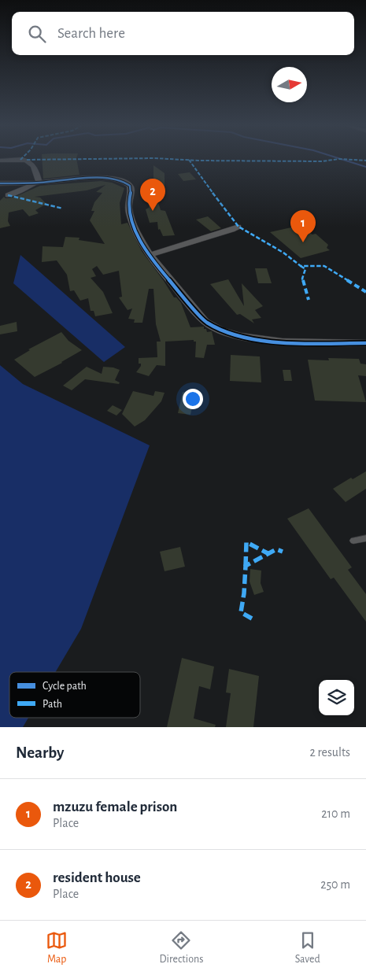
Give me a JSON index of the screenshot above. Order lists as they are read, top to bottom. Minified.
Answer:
{"legend":["Cycle path","Path"],"north":"right","page":{"search":"Search here","pins":["2","1"],"heading":["Nearby","2 results"],"list":[{"mark":"1","name":"mzuzu female prison","note":"Place","value":"210 m"},{"mark":"2","name":"resident house","note":"Place","value":"250 m"}],"nav":["Map","Directions","Saved"]}}
